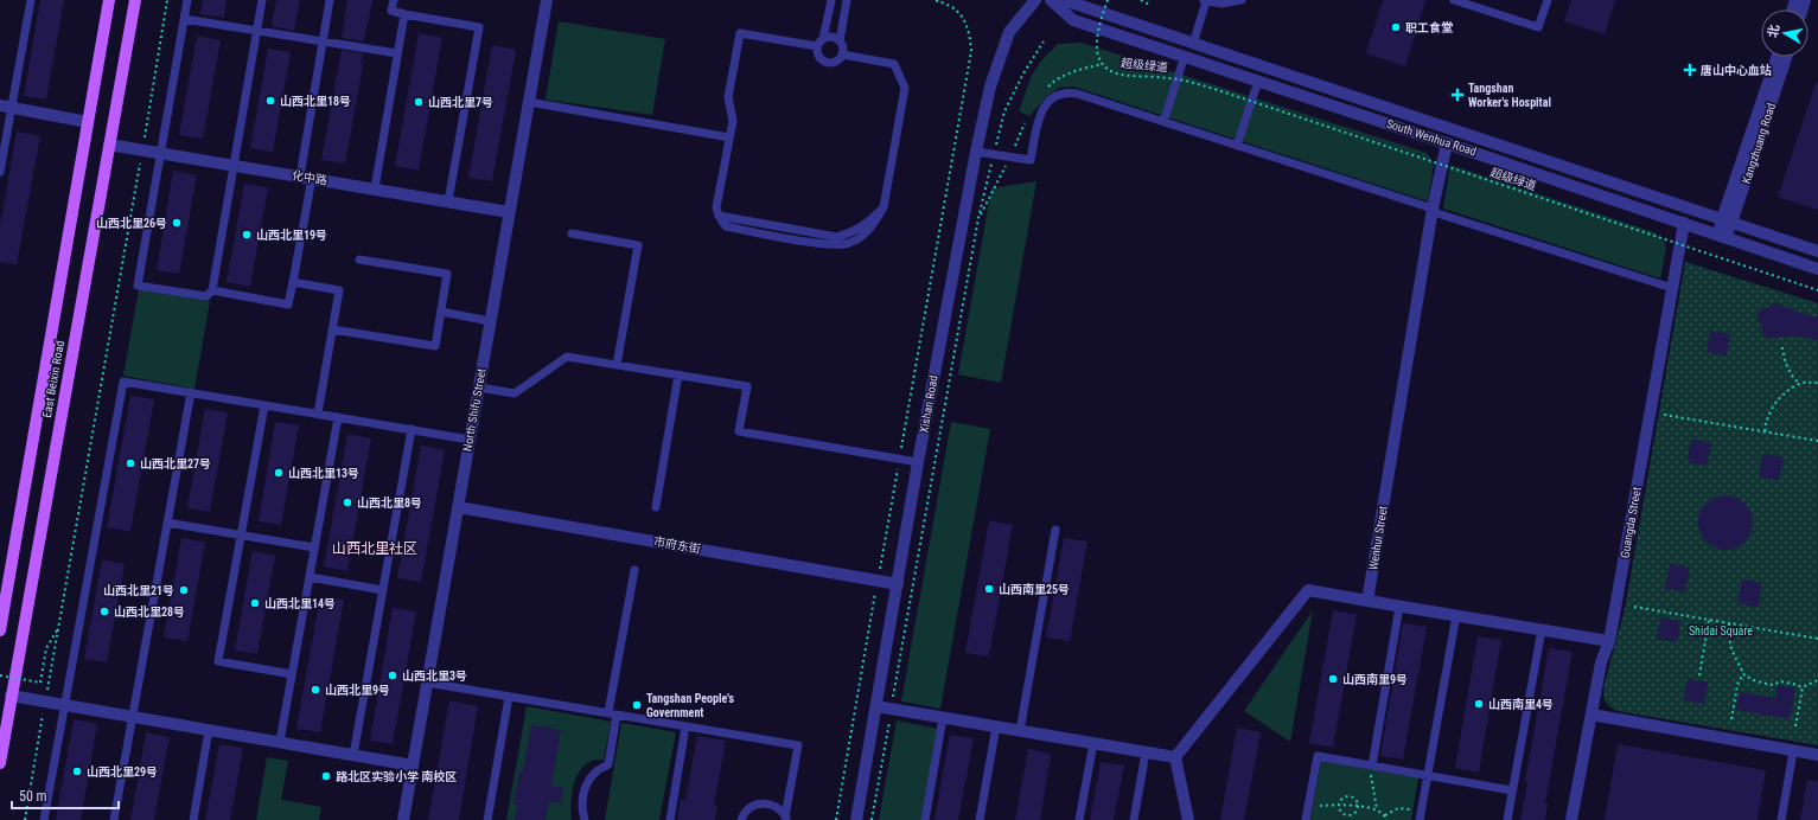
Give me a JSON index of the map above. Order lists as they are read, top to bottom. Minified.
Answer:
{"streets":{"main road":["East Beixin Road"],"street":["South Wenhua Road","Kangzhuang Road","化中路","Xishan Road","North Shifu Street","Guangda Street","Wenhui Street","市府东街"],"path":["超级绿道"]},"crossings":[["South Wenhua Road","Kangzhuang Road"],["South Wenhua Road","Guangda Street"],["South Wenhua Road","Wenhui Street"],["化中路","East Beixin Road"],["化中路","North Shifu Street"],["Xishan Road","市府东街"],["North Shifu Street","市府东街"]],"districts":["山西北里社区"],"parks":["Shidai Square"],"places":{"other":["职工食堂","山西北里18号","山西北里7号","山西北里26号","山西北里19号","山西北里27号","山西北里13号","山西北里8号","山西南里25号","山西北里21号","山西北里14号","山西北里28号","山西北里3号","山西南里9号","山西北里9号","山西南里4号","Tangshan People's Government","山西北里29号","路北区实验小学 南校区"],"health":["唐山中心血站","Tangshan Worker's Hospital"]},"scale_bar":"50 m","north":"left"}
